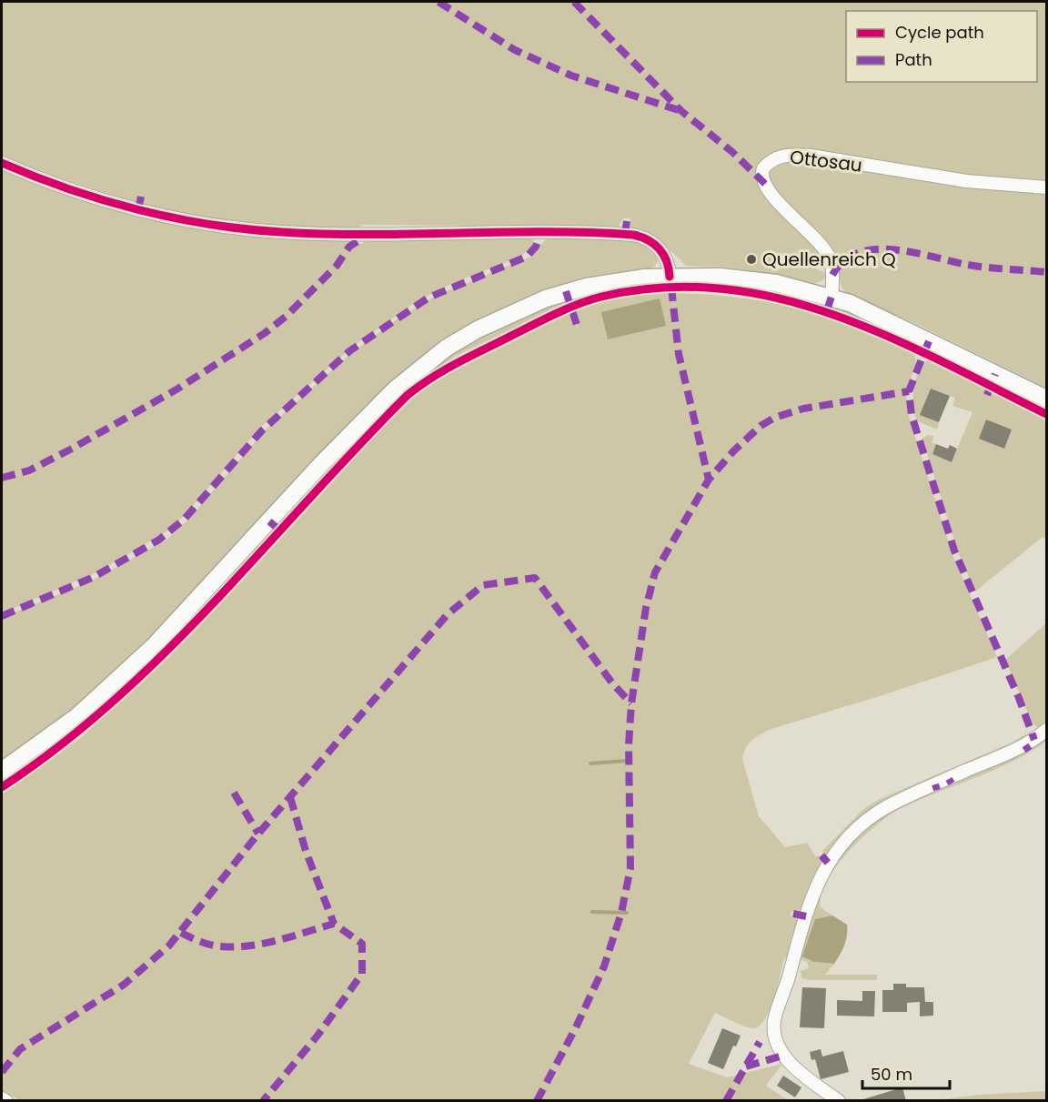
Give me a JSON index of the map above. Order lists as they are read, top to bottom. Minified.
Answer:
{"streets":{"street":["Ottosau"]},"places":["Quellenreich Q"],"legend":["Cycle path","Path"],"scale_bar":"50 m"}
